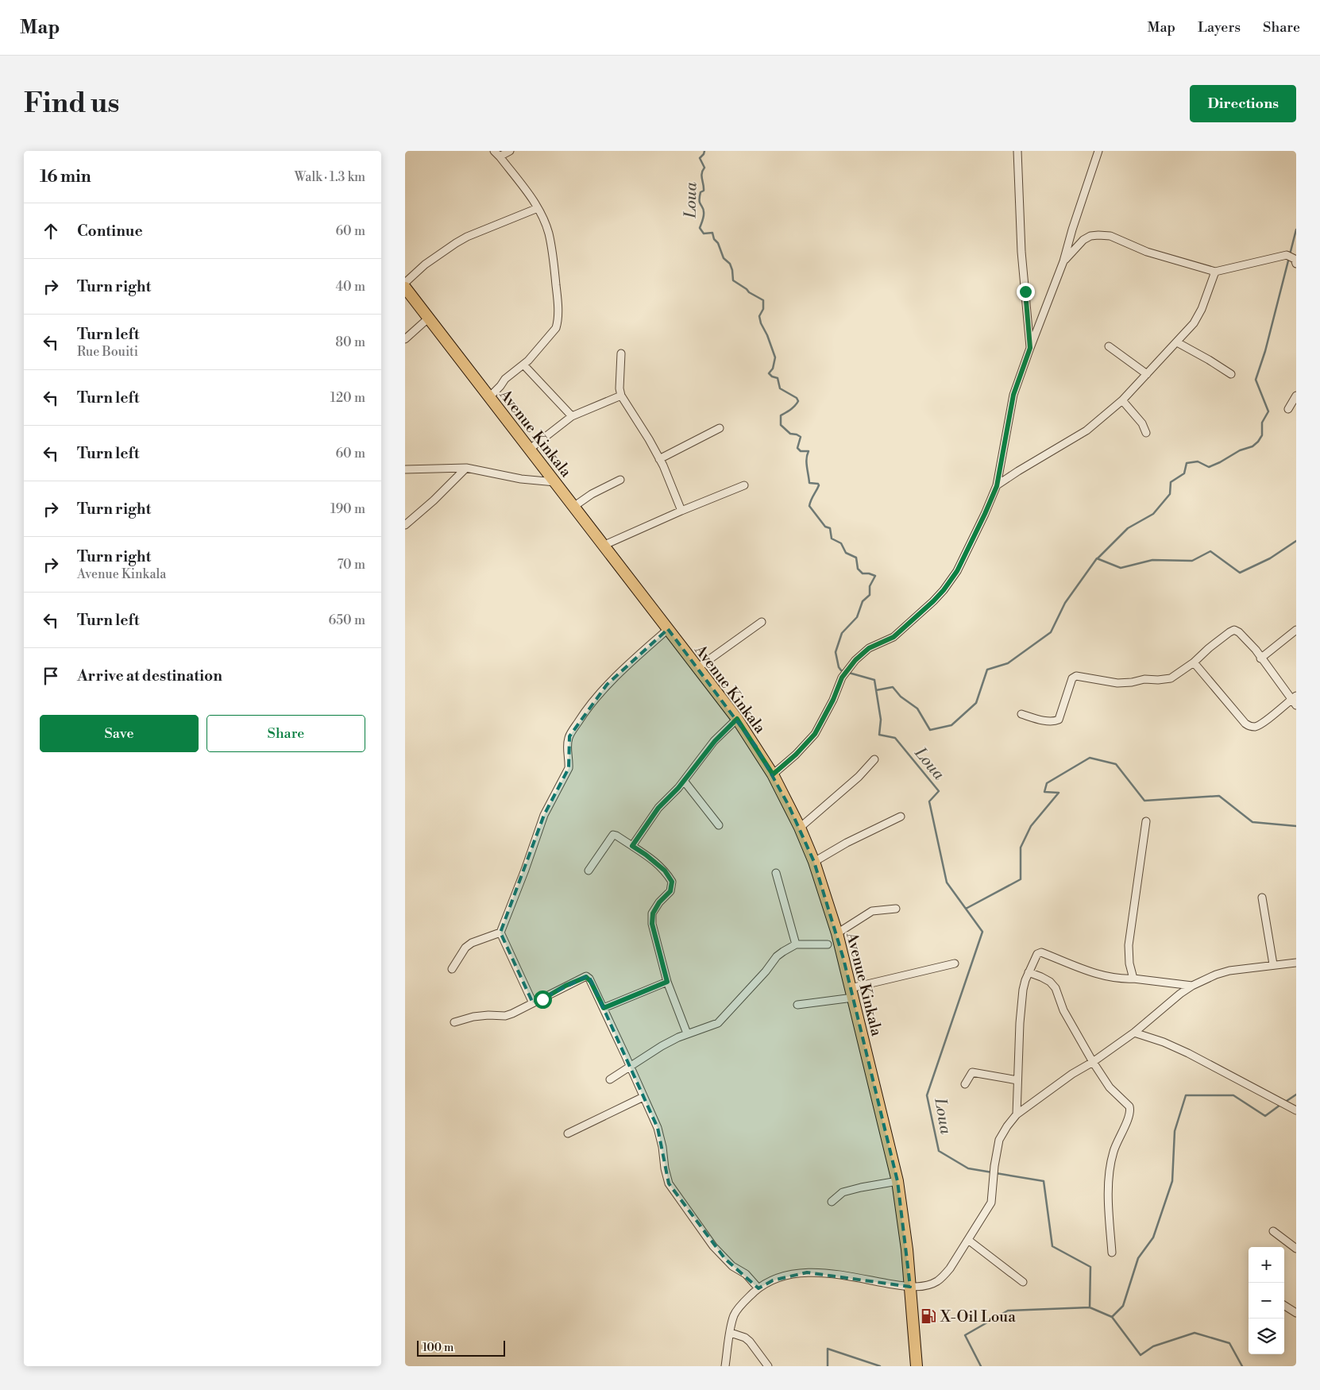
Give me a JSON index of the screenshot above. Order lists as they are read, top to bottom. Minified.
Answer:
{"streets":{"main road":["Avenue Kinkala"]},"water":["Loua"],"places":{"fuel station":["X-Oil Loua"]},"scale_bar":"100 m","page":{"header":"Map","nav":["Map","Layers","Share"],"buttons":["Directions",["Save","Share"]],"title":"Find us","heading":["16 min","Walk · 1.3 km"],"list":[["Continue","60 m"],["Turn right","40 m"],["Turn left","Rue Bouiti","80 m"],["Turn left","120 m"],["Turn left","60 m"],["Turn right","190 m"],["Turn right","Avenue Kinkala","70 m"],["Turn left","650 m"],"Arrive at destination"],"map_buttons":["+","−"],"scale":"100 m"}}
